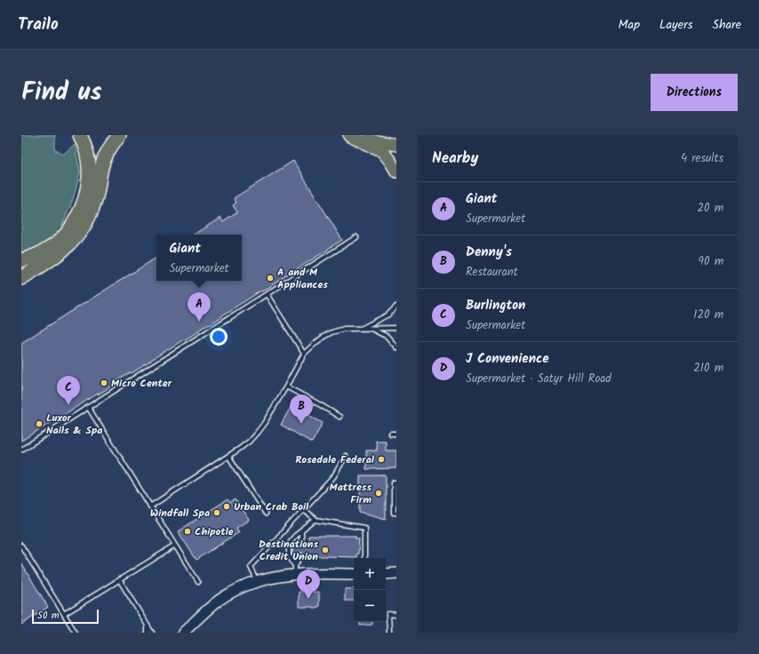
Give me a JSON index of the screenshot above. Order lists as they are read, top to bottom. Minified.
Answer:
{"places":["A and M Appliances","Micro Center","Luxor Nails & Spa","Rosedale Federal","Mattress Firm","Urban Crab Boil","Windfall Spa","Chipotle","Destinations Credit Union"],"scale_bar":"50 m","page":{"header":"Trailo","nav":["Map","Layers","Share"],"title":"Find us","buttons":"Directions","heading":["Nearby","4 results"],"list":[{"mark":"A","name":"Giant","note":"Supermarket","value":"20 m"},{"mark":"B","name":"Denny's","note":"Restaurant","value":"90 m"},{"mark":"C","name":"Burlington","note":"Supermarket","value":"120 m"},{"mark":"D","name":"J Convenience","note":"Supermarket · Satyr Hill Road","value":"210 m"}],"popup":["Giant","Supermarket"],"pins":["A","C","B","D"],"map_buttons":["+","−"],"scale":"50 m"}}
